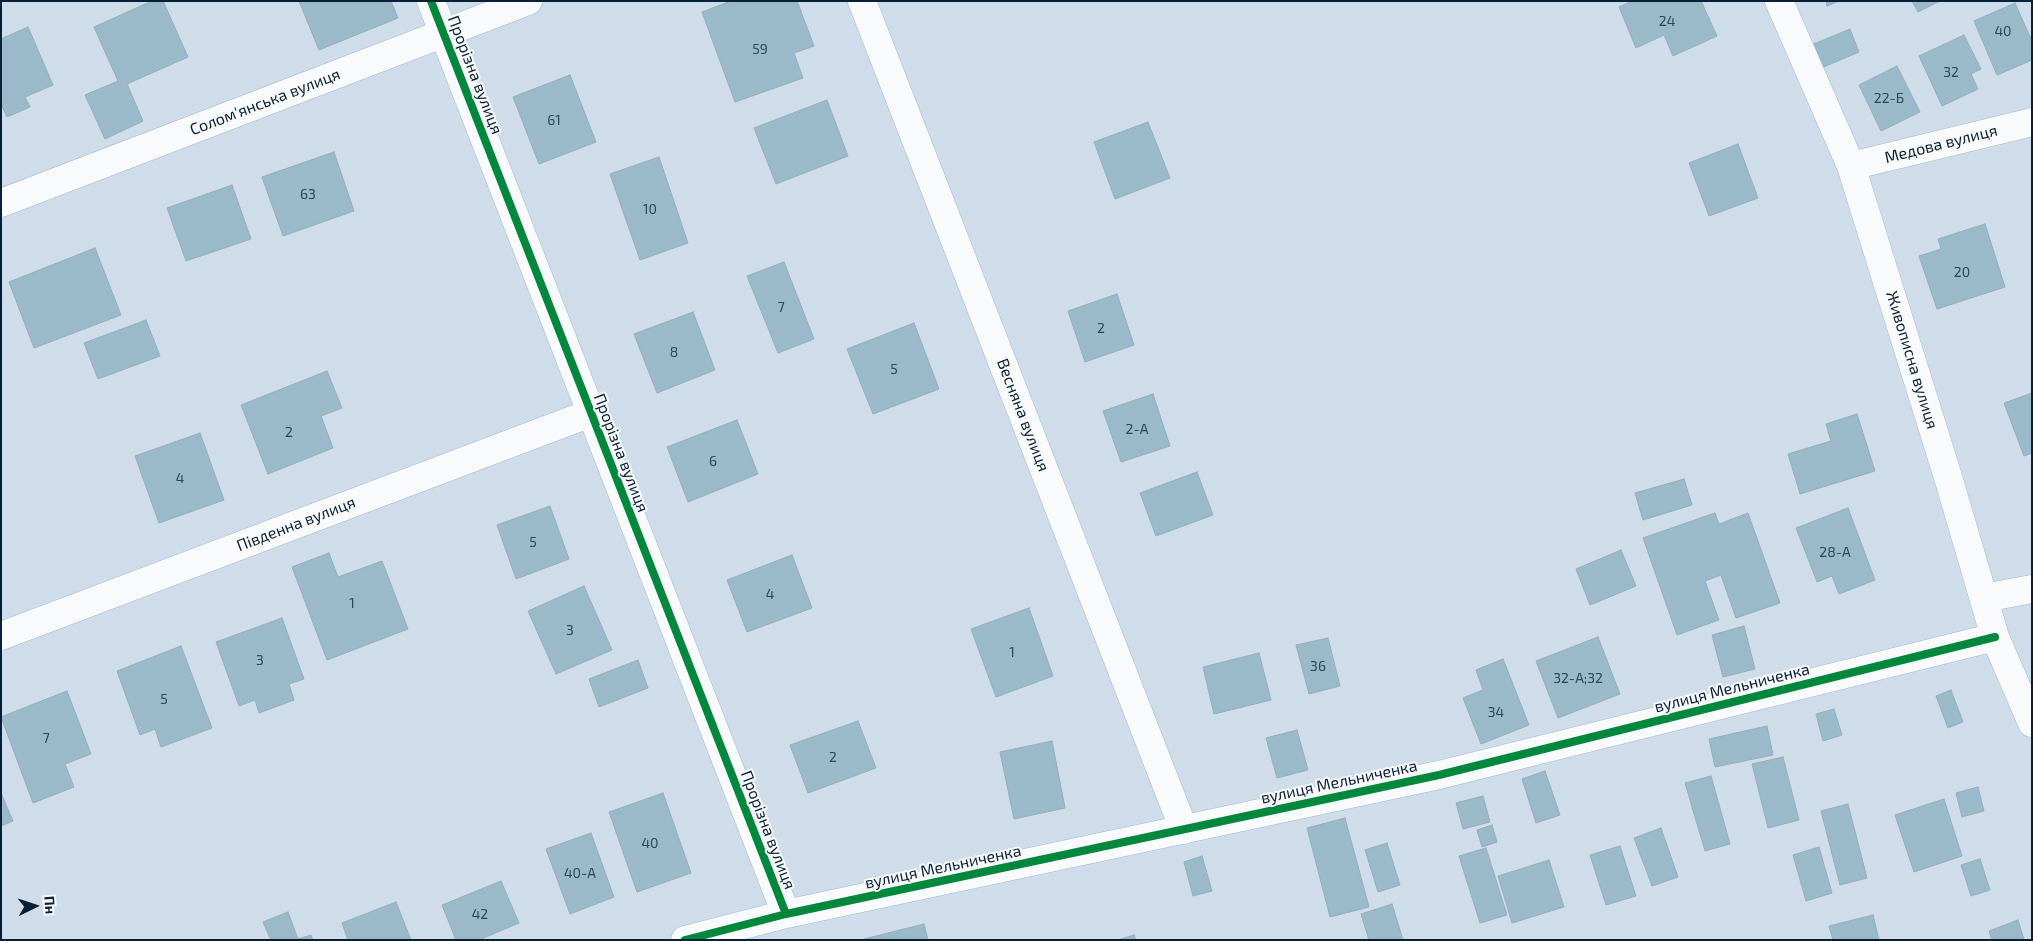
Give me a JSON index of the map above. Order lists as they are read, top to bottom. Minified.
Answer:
{"streets":{"street":["Прорізна вулиця","Солом'янська вулиця","Медова вулиця","Живописна вулиця","Весняна вулиця","Південна вулиця","вулиця Мельниченка"]},"crossings":[["Прорізна вулиця","Солом'янська вулиця"],["Прорізна вулиця","Південна вулиця"],["Прорізна вулиця","вулиця Мельниченка"],["Медова вулиця","Живописна вулиця"],["Живописна вулиця","вулиця Мельниченка"],["Весняна вулиця","вулиця Мельниченка"]],"house_numbers":["24","40","59","32","22-Б","61","63","10","20","7","2","8","5","2-А","2","6","4","5","28-А","4","1","3","1","3","36","32-А;32","5","34","7","2","40","40-А","42"],"north":"right"}
